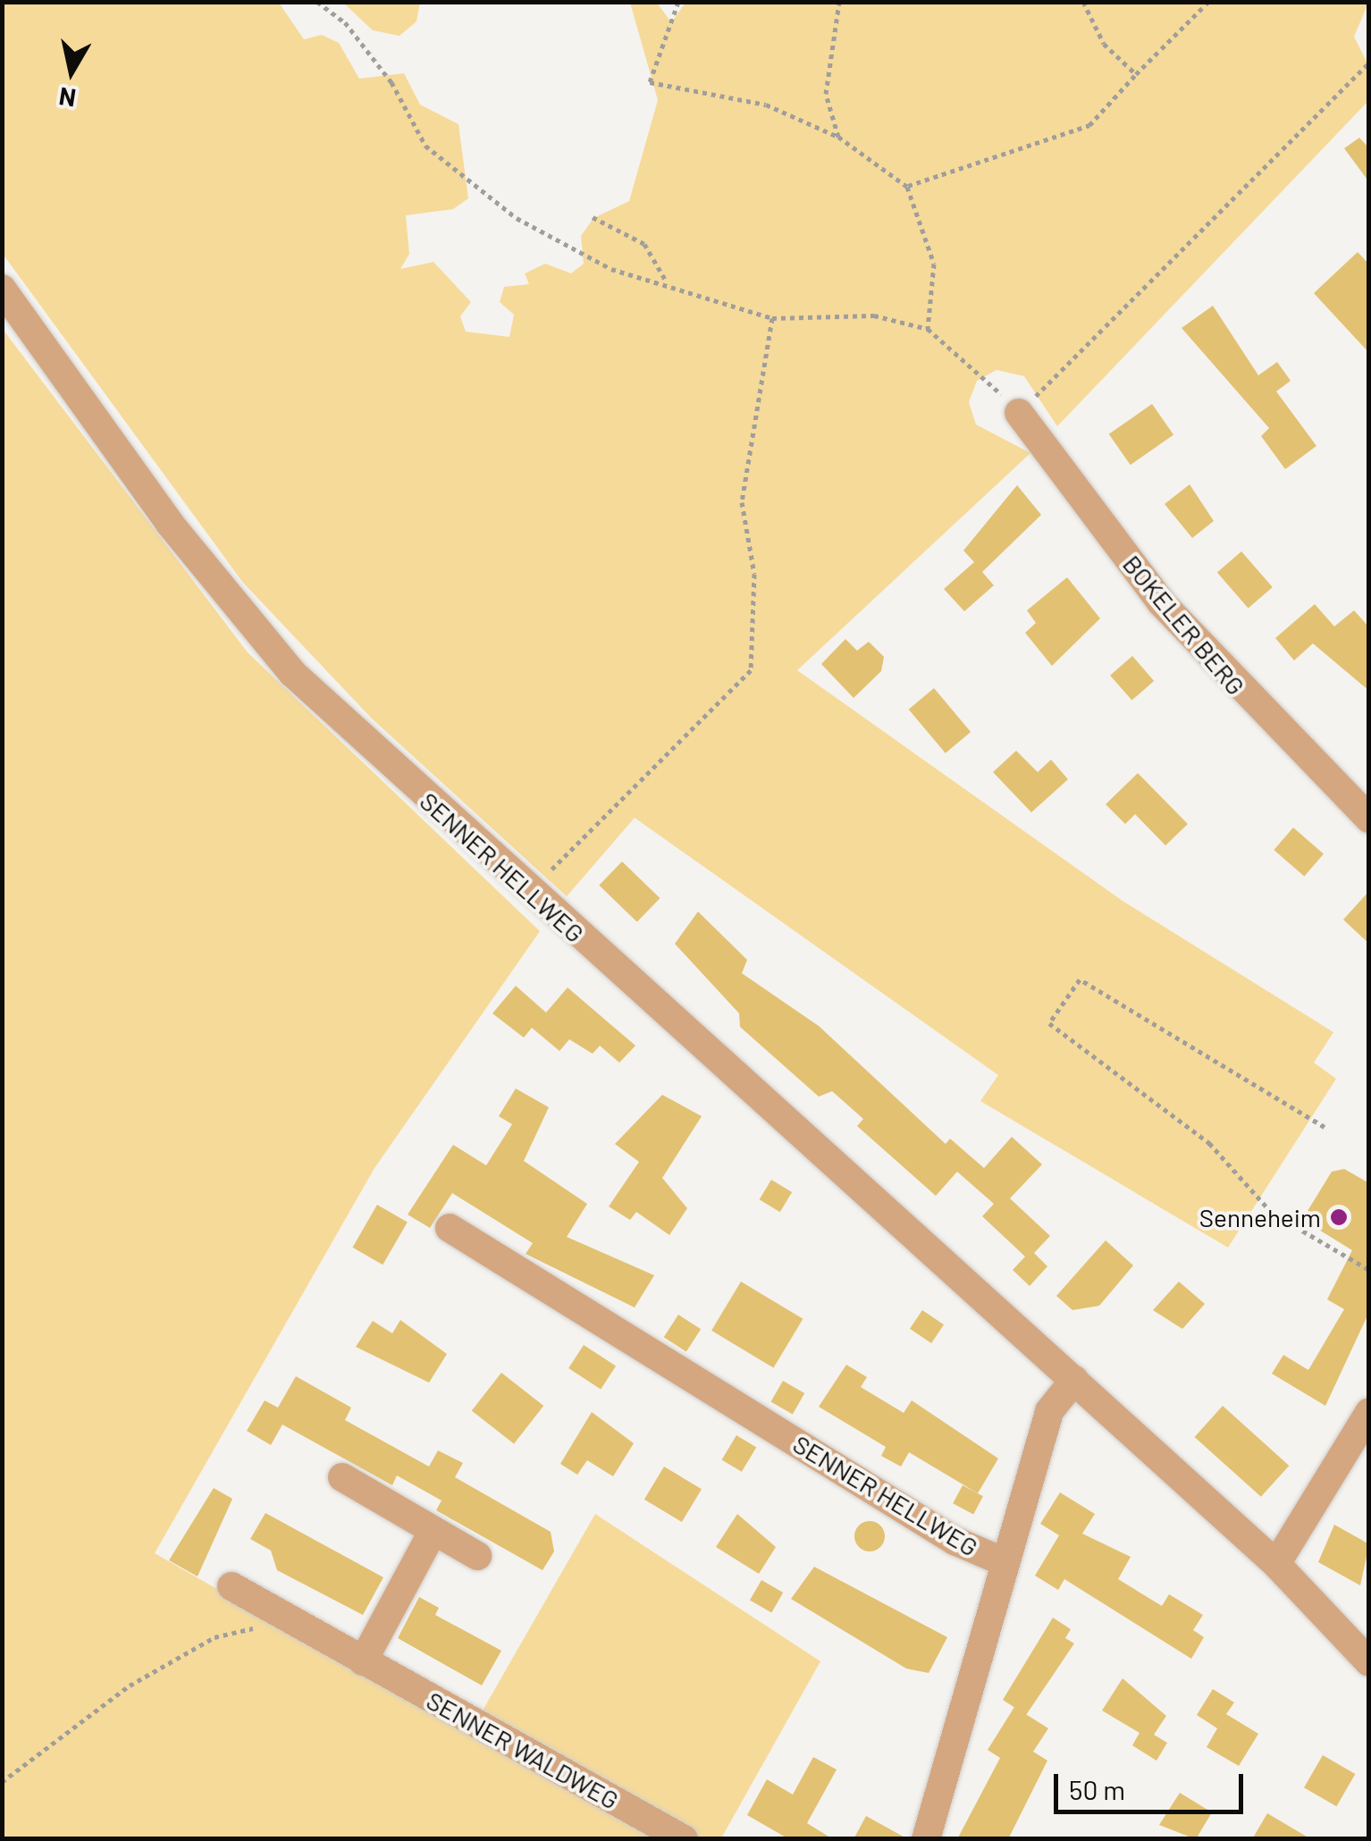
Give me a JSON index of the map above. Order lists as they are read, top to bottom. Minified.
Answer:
{"streets":{"street":["BOKELER BERG","SENNER HELLWEG","SENNER WALDWEG"]},"places":["Senneheim"],"scale_bar":"50 m","north":"bottom"}
